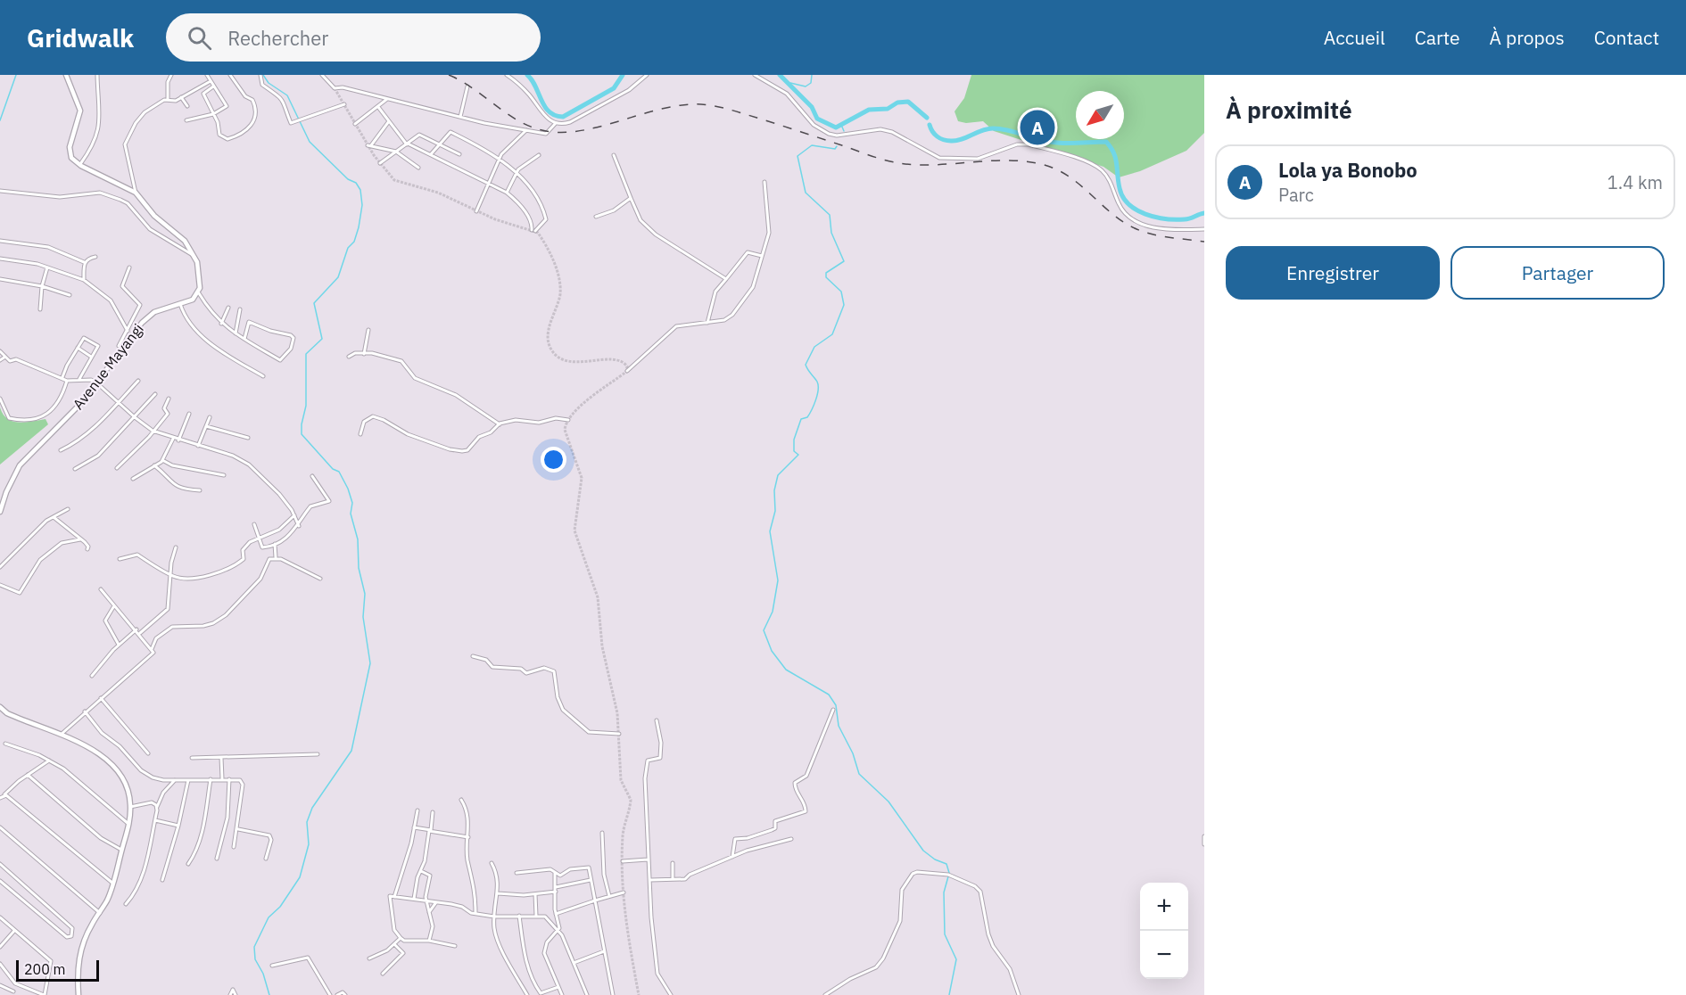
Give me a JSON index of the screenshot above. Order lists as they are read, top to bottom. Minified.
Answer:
{"streets":{"street":["Avenue Mayangi"]},"scale_bar":"200 m","north":"bottom left","page":{"header":"Gridwalk","search":"Rechercher","nav":["Accueil","Carte","À propos","Contact"],"heading":"À proximité","pins":"A","list":[{"mark":"A","name":"Lola ya Bonobo","note":"Parc","value":"1.4 km"}],"buttons":["Enregistrer","Partager"],"map_buttons":["+","−"],"scale":"200 m"}}
